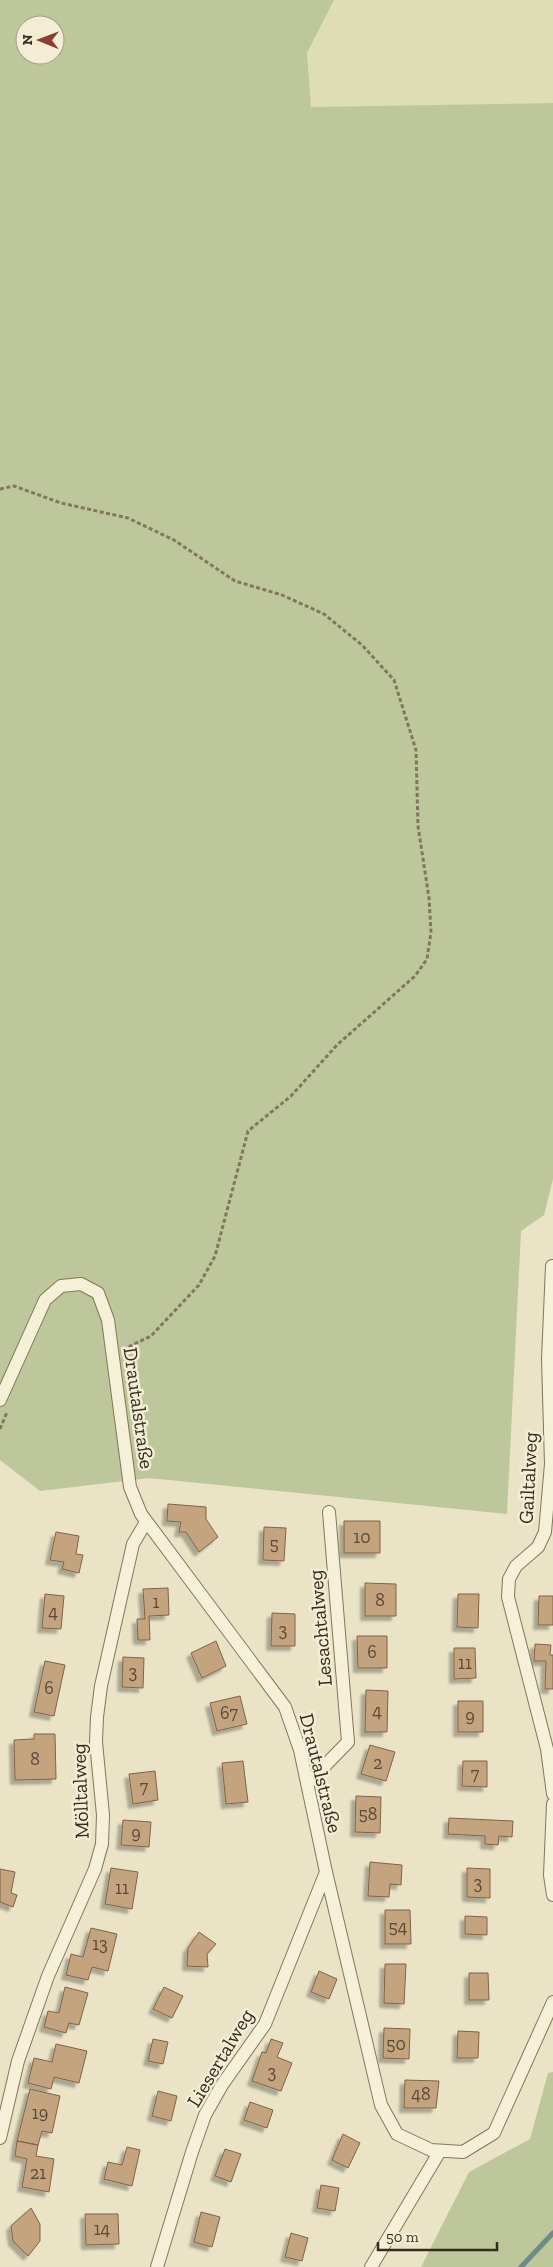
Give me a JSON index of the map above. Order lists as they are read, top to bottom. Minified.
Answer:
{"streets":{"street":["Drautalstraße","Gailtalweg","Lesachtalweg","Mölltalweg","Liesertalweg"]},"crossings":[["Drautalstraße","Lesachtalweg"],["Drautalstraße","Mölltalweg"],["Drautalstraße","Liesertalweg"]],"house_numbers":["10","5","8","1","4","3","6","11","3","6","4","67","9","8","2","7","7","58","9","3","11","54","13","50","3","48","19","21","14"],"scale_bar":"50 m","north":"left"}
